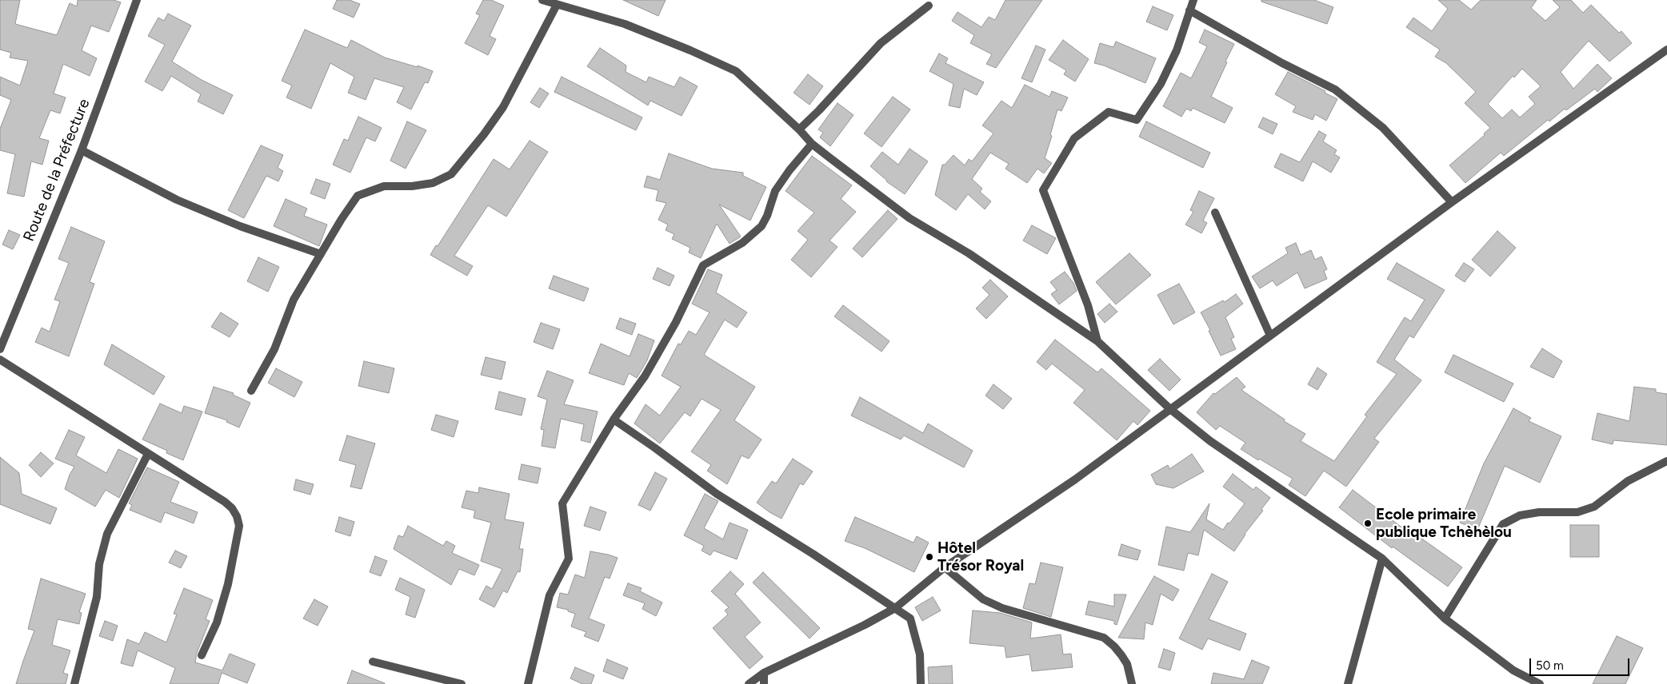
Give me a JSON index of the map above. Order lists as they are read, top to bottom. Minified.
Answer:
{"streets":{"street":["Route de la Préfecture"]},"places":["Ecole primaire publique Tchèhèlou","Hôtel Trésor Royal"],"scale_bar":"50 m"}
